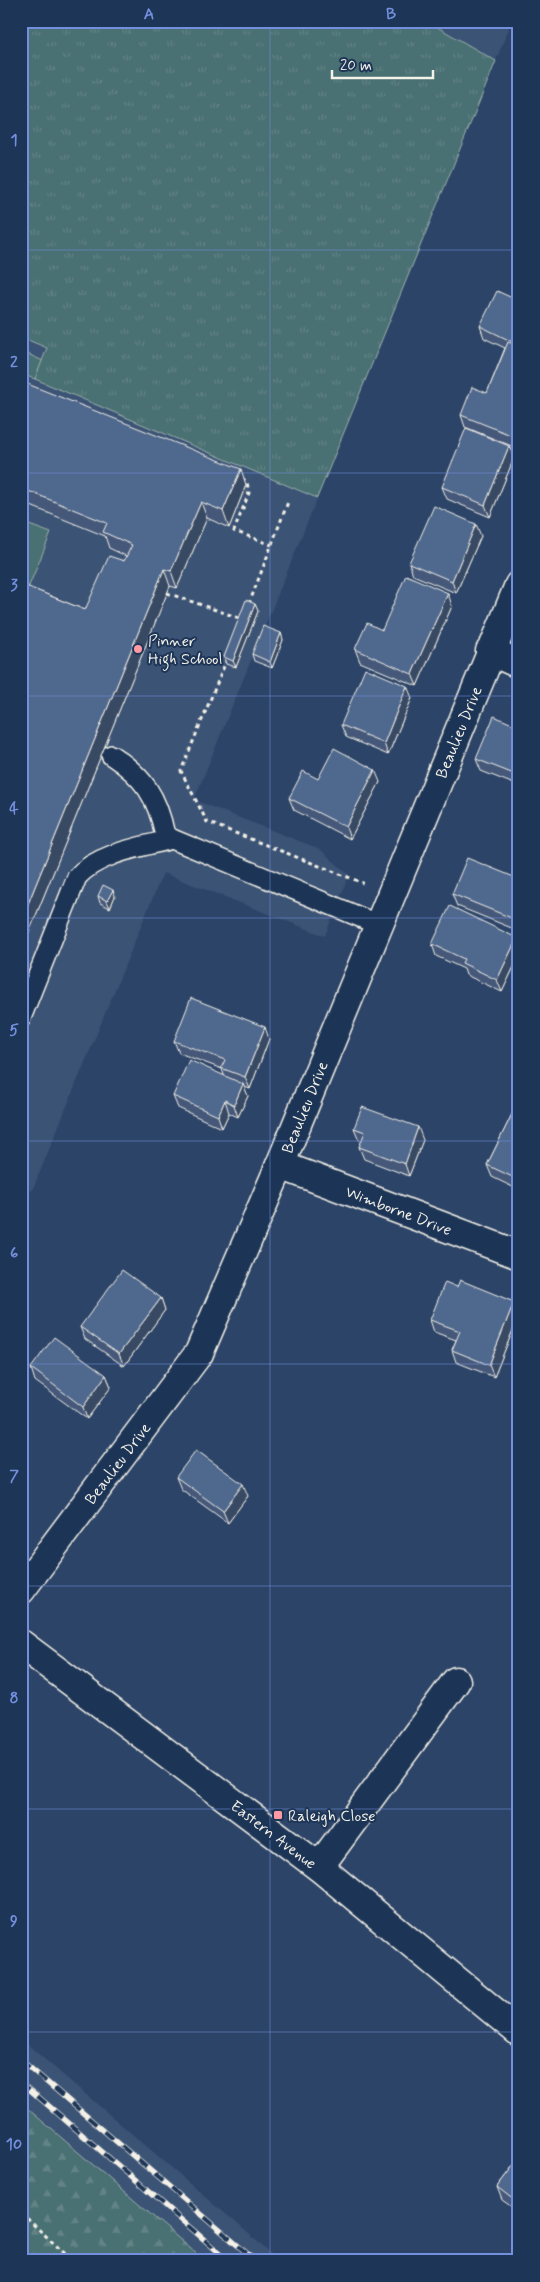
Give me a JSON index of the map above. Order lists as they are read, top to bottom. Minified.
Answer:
{"streets":{"street":["Beaulieu Drive","Wimborne Drive","Eastern Avenue"]},"crossings":[["Beaulieu Drive","Wimborne Drive"]],"places":{"other":["Pinner High School"],"transit":["Raleigh Close"]},"scale_bar":"20 m","grid":{"columns":["A","B"],"rows":["1","2","3","4","5","6","7","8","9","10"]}}
